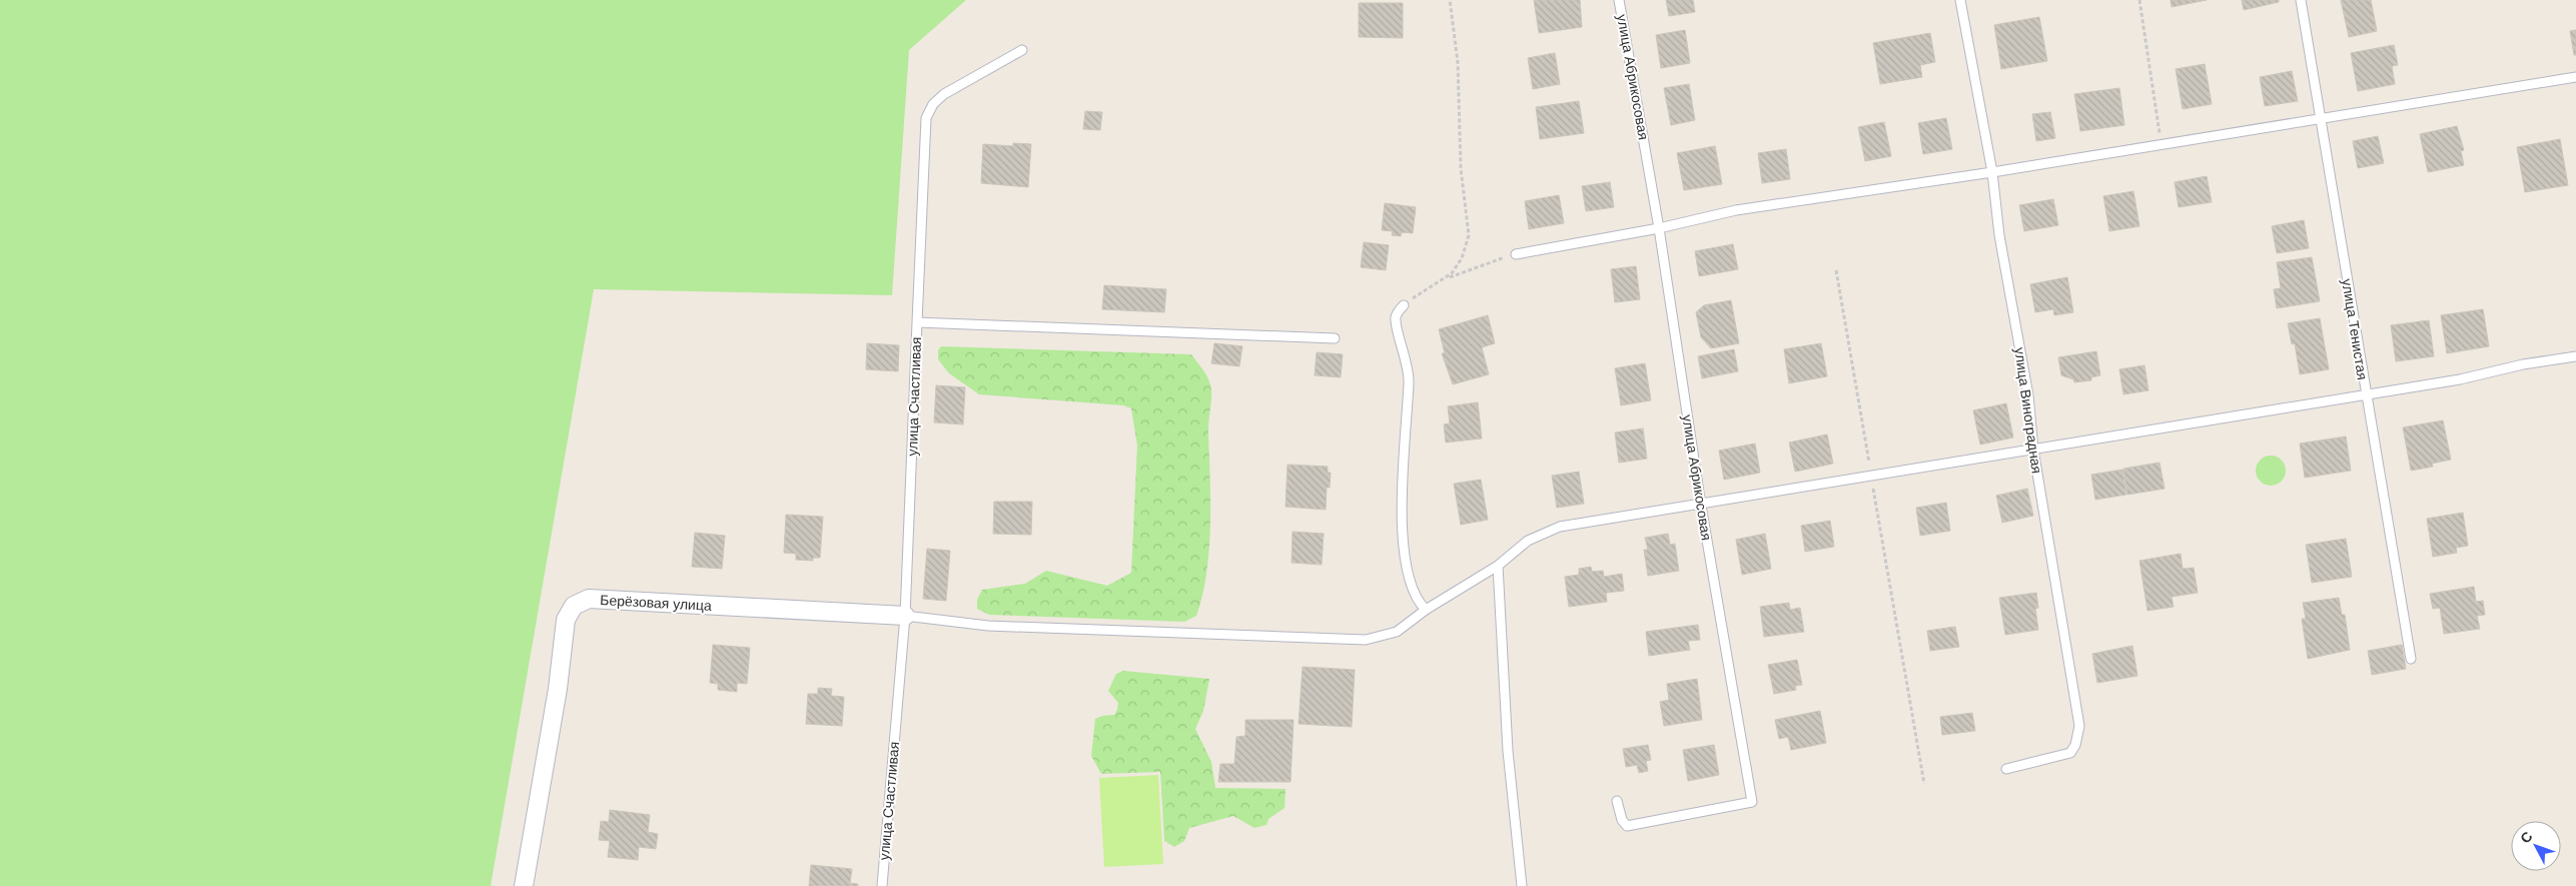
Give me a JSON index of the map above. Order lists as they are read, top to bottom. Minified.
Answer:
{"streets":{"street":["Берёзовая улица"],"lane":["улица Абрикосовая","улица Тенистая","улица Счастливая","улица Виноградная"]},"crossings":[["улица Счастливая","Берёзовая улица"]],"north":"top left"}
